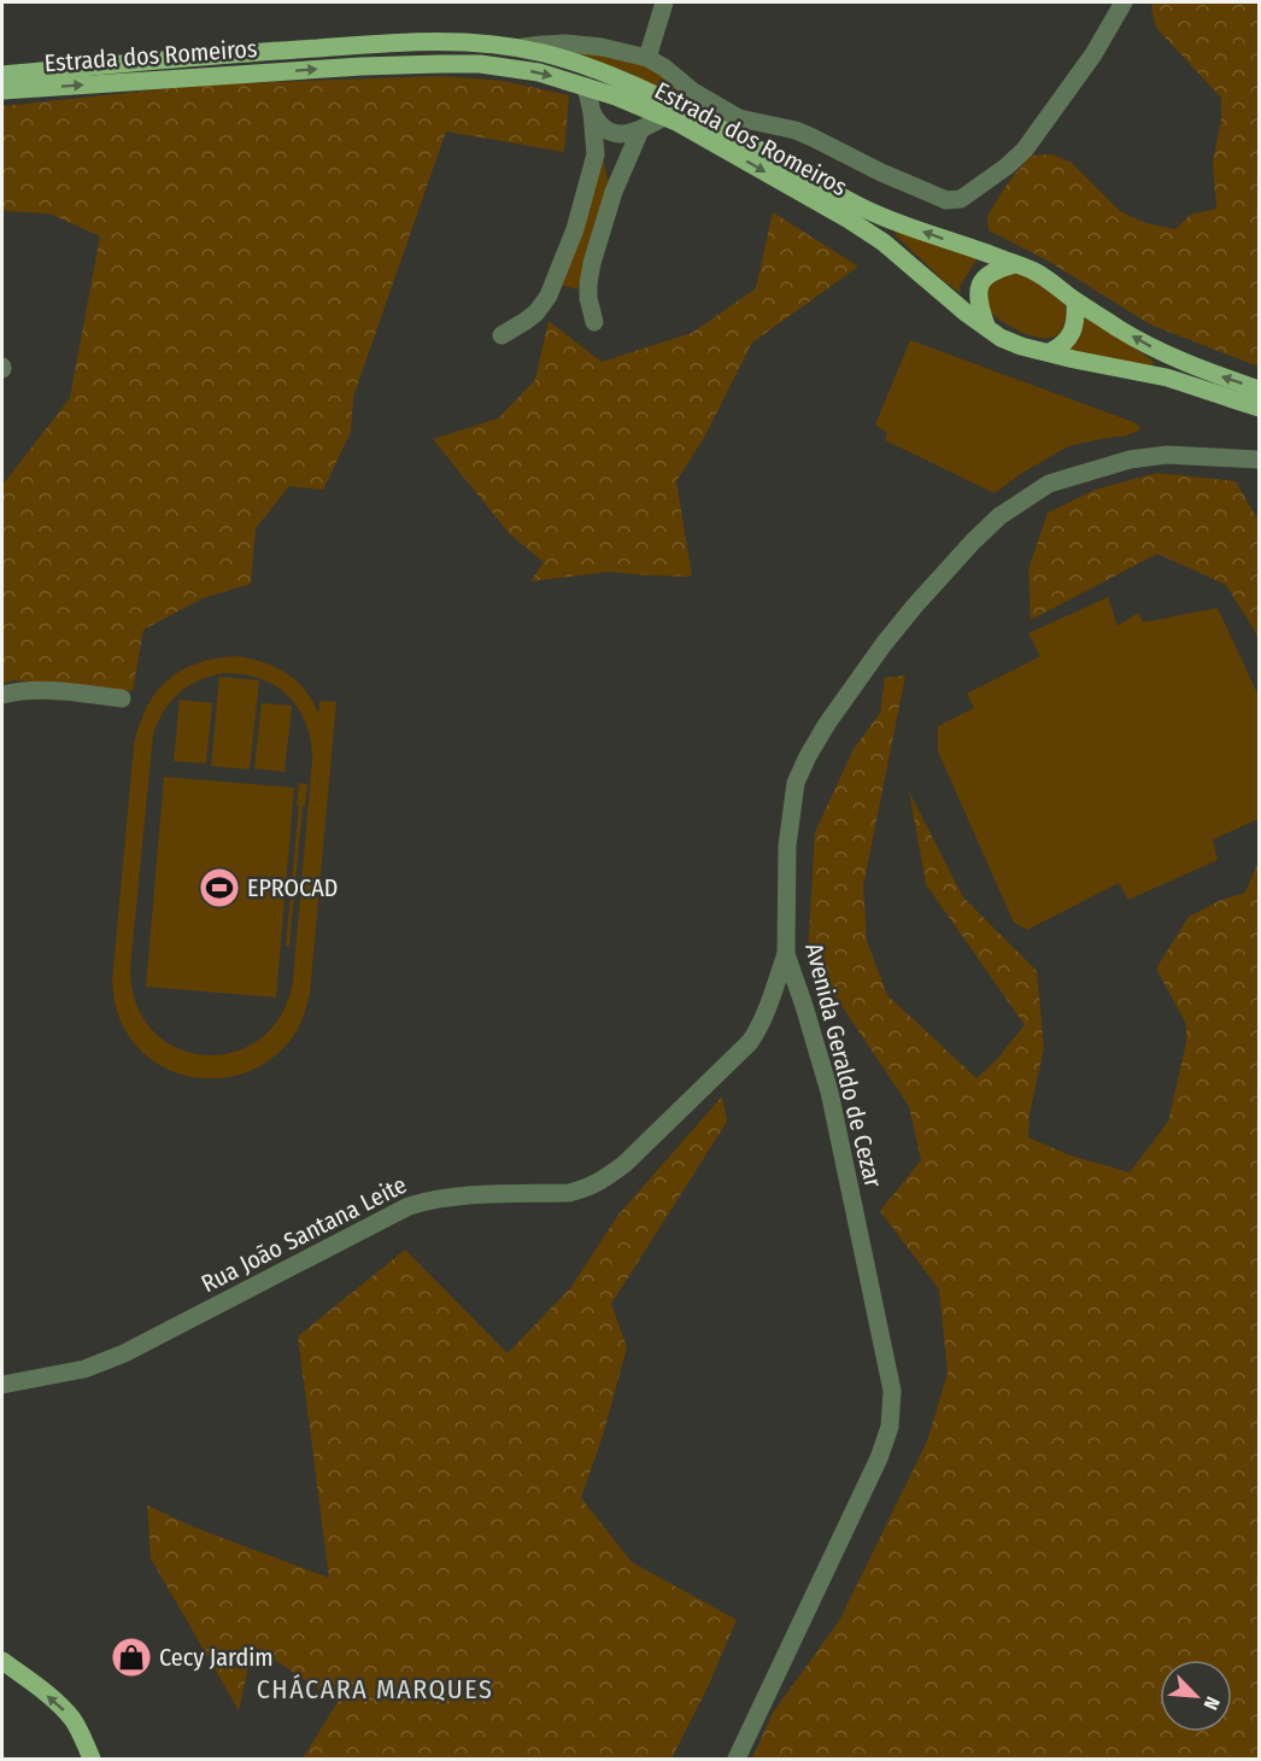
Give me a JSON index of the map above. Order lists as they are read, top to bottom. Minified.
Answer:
{"streets":{"main road":["Estrada dos Romeiros"],"street":["Avenida Geraldo de Cezar","Rua João Santana Leite"]},"crossings":[["Avenida Geraldo de Cezar","Rua João Santana Leite"]],"districts":["CHÁCARA MARQUES"],"places":{"sports":["EPROCAD"],"shop":["Cecy Jardim"]},"north":"bottom right"}
